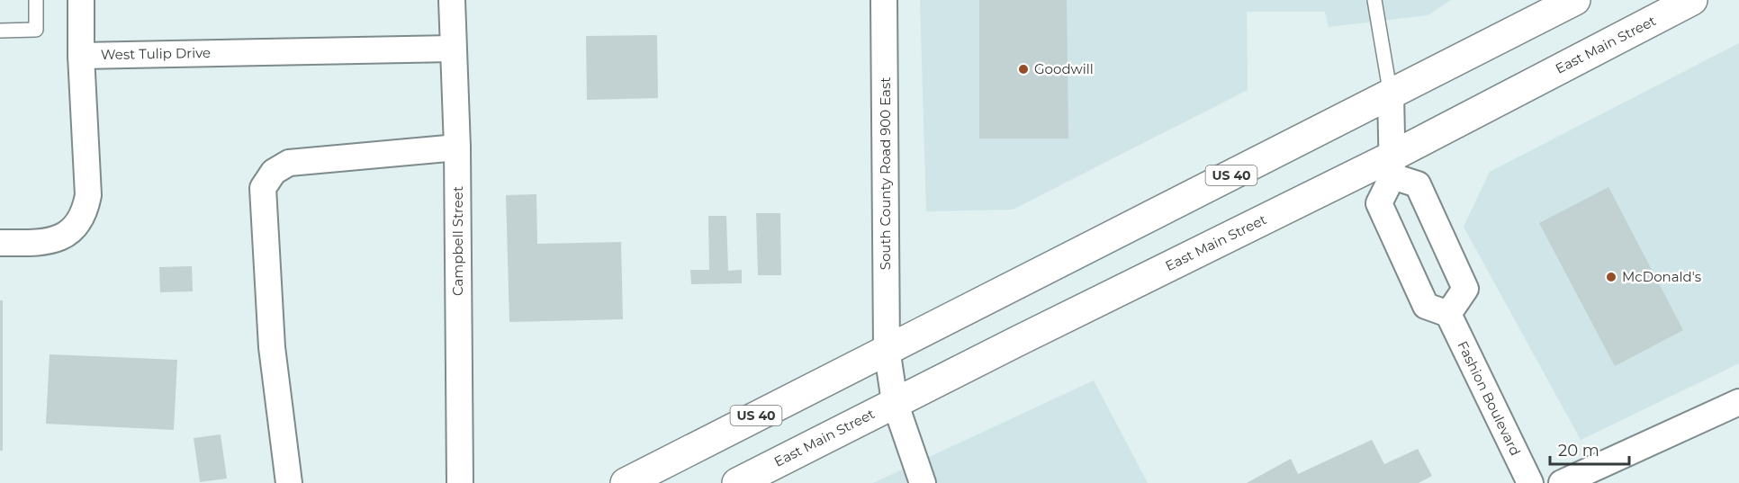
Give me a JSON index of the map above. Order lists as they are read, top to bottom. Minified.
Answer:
{"streets":{"main road":["East Main Street","US 40"],"street":["West Tulip Drive","South County Road 900 East","Campbell Street","Fashion Boulevard"]},"crossings":[["East Main Street","South County Road 900 East"],["West Tulip Drive","Campbell Street"],["South County Road 900 East","US 40"]],"places":["Goodwill","McDonald's"],"scale_bar":"20 m"}
